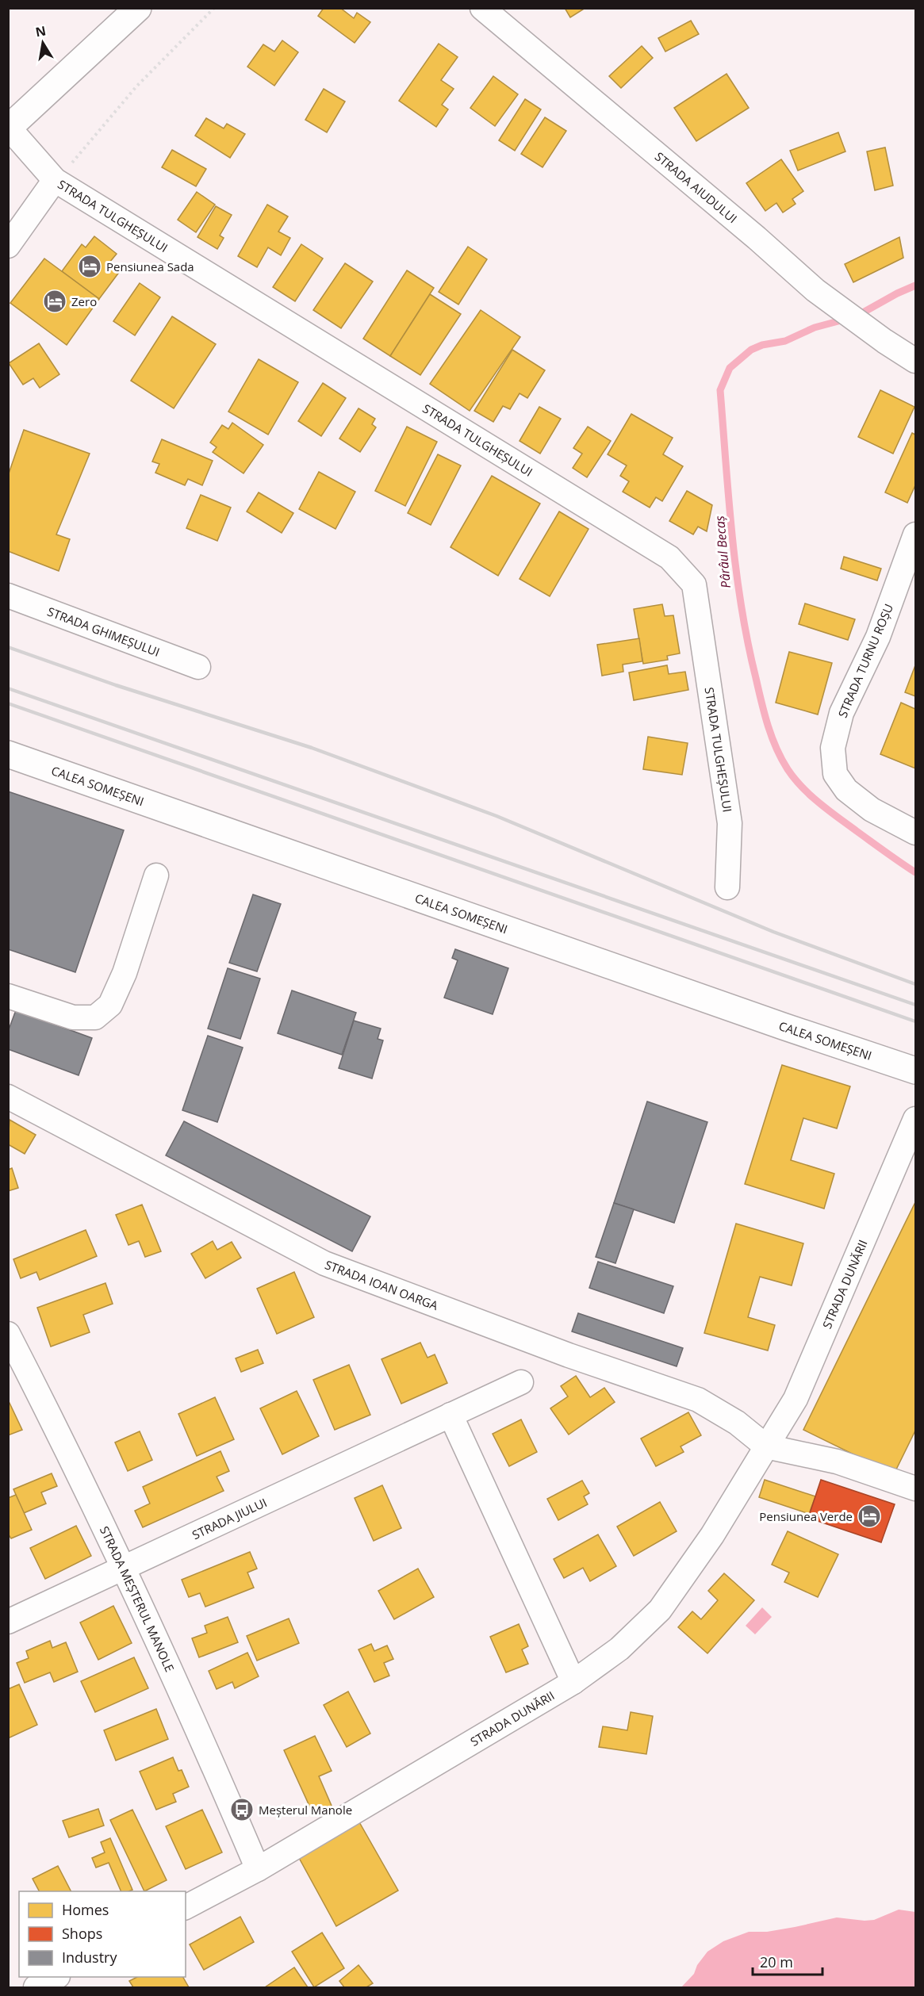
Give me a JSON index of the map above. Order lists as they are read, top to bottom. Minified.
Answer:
{"streets":{"main road":["CALEA SOMEȘENI"],"street":["STRADA AIUDULUI","STRADA TULGHEȘULUI","STRADA GHIMEȘULUI","STRADA TURNU ROȘU","STRADA IOAN OARGA","STRADA DUNĂRII","STRADA JIULUI","STRADA MEȘTERUL MANOLE"]},"crossings":[["STRADA IOAN OARGA","STRADA DUNĂRII"],["STRADA DUNĂRII","STRADA MEȘTERUL MANOLE"],["STRADA JIULUI","STRADA MEȘTERUL MANOLE"]],"water":["Pârâul Becaș"],"places":{"hotel":["Pensiunea Sada","Zero","Pensiunea Verde"],"bus stop":["Meșterul Manole"]},"legend":["Homes","Shops","Industry"],"scale_bar":"20 m","north":"top"}
